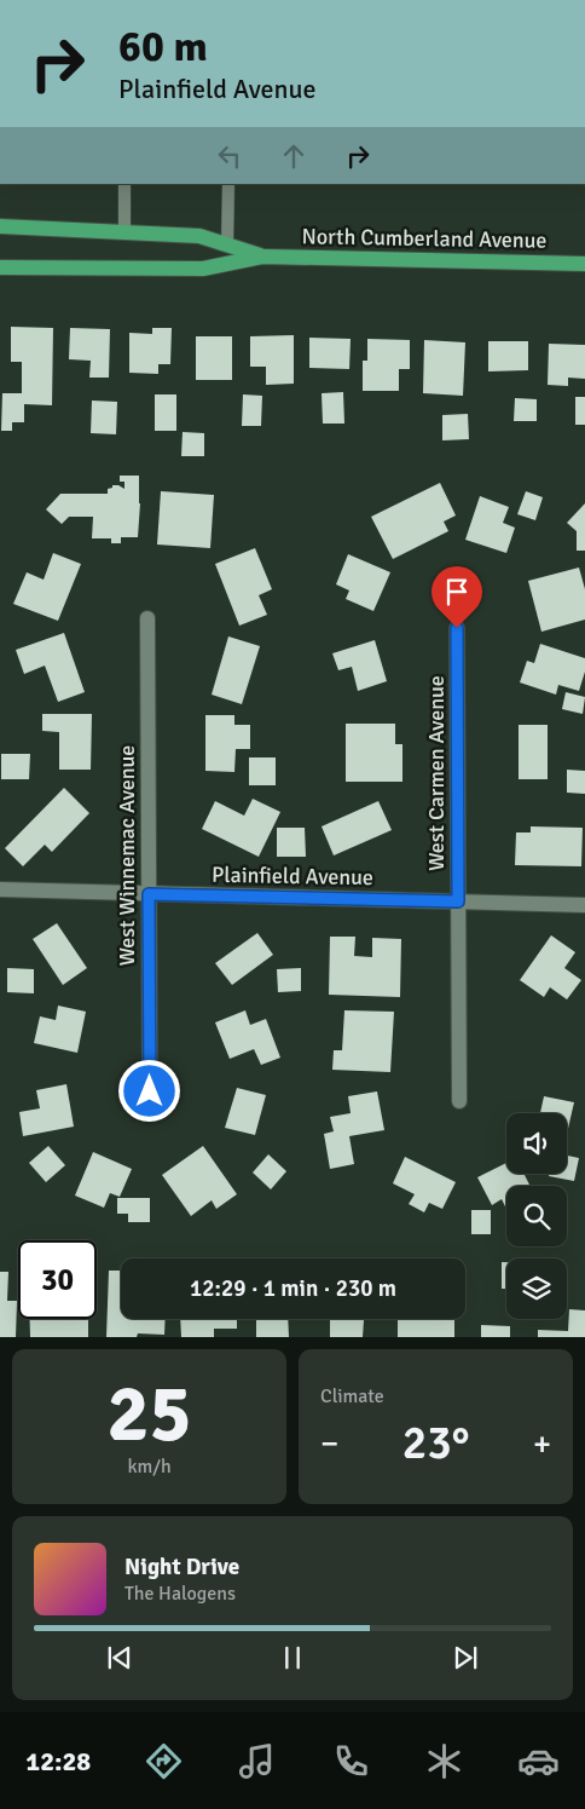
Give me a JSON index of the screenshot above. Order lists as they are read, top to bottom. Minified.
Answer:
{"streets":{"main road":["North Cumberland Avenue"],"street":["West Carmen Avenue","West Winnemac Avenue","Plainfield Avenue"]},"crossings":[["West Carmen Avenue","Plainfield Avenue"],["West Winnemac Avenue","Plainfield Avenue"]],"page":{"turn":["60 m","Plainfield Avenue"],"limit":"30","trip":"12:29 · 1 min · 230 m","tile":[["25","km/h"],"Climate"],"heat":["−","23°","+"],"song":["Night Drive","The Halogens"],"tabs":"12:28"}}
